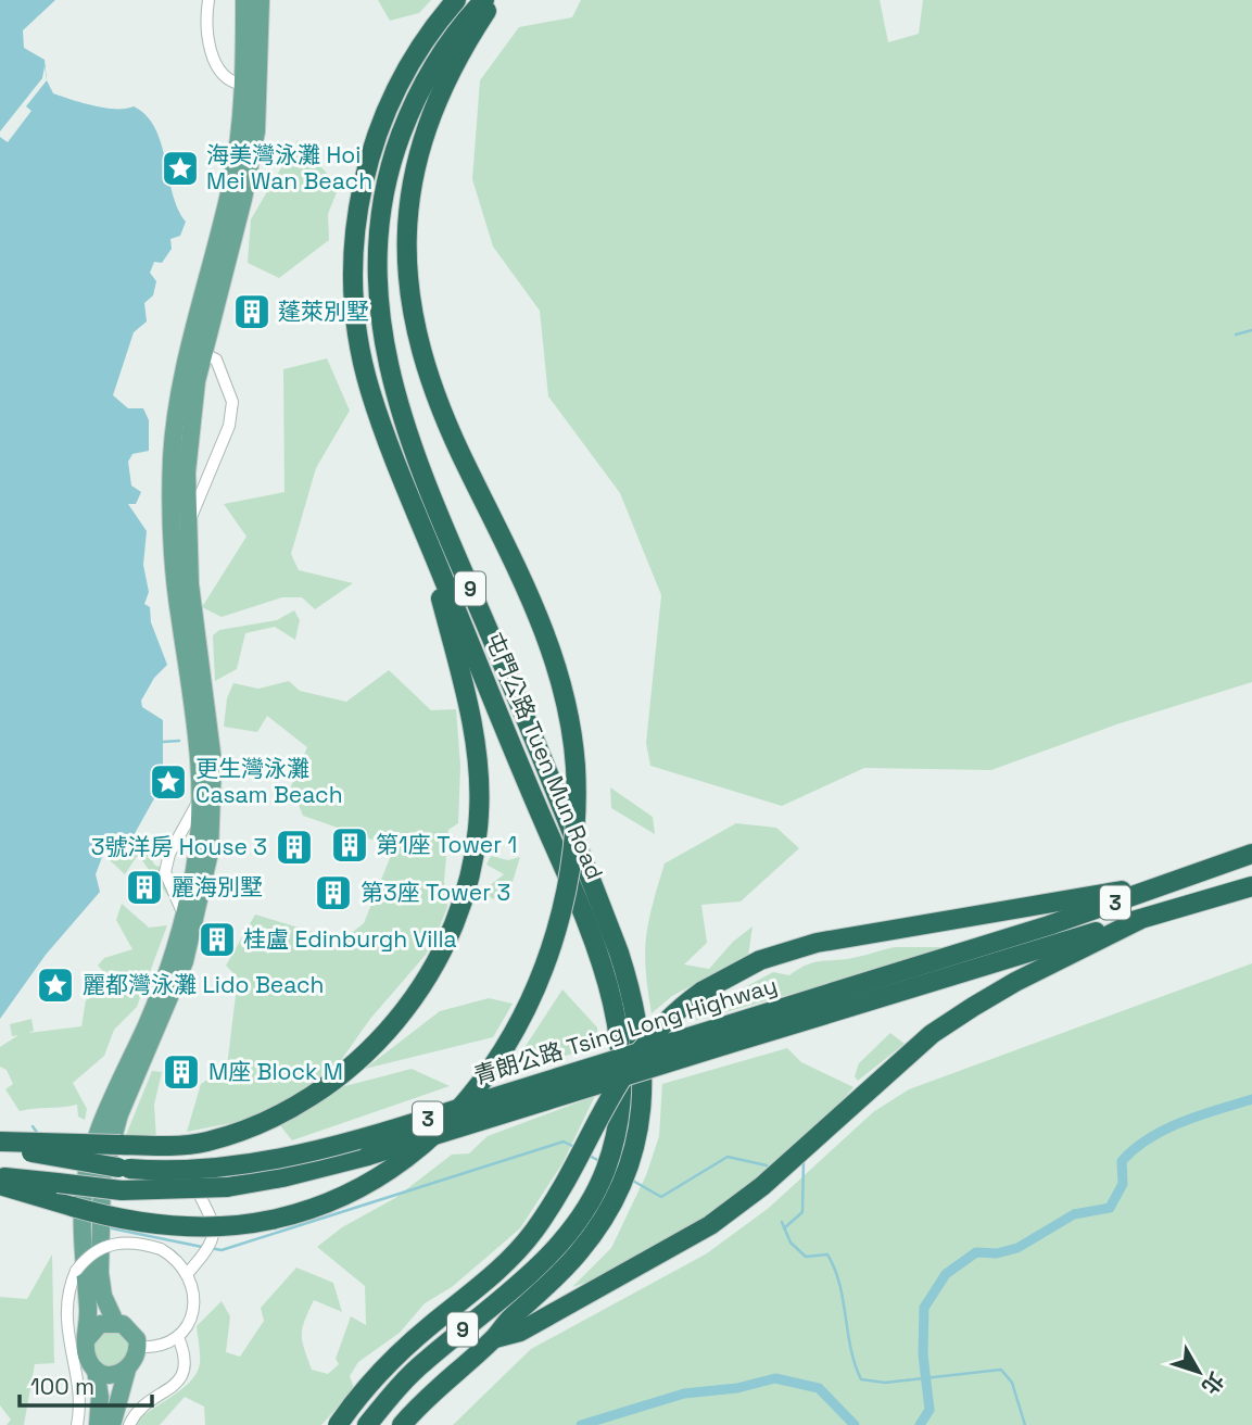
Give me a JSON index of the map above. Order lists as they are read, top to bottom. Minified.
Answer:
{"streets":{"highway":["9","屯門公路 Tuen Mun Road","3","青朗公路 Tsing Long Highway"]},"places":{"place":["海美灣泳灘 Hoi Mei Wan Beach","更生灣泳灘 Casam Beach","麗都灣泳灘 Lido Beach"],"building":["蓬萊別墅","第1座 Tower 1","3號洋房 House 3","麗海別墅","第3座 Tower 3","桂盧 Edinburgh Villa","M座 Block M"]},"scale_bar":"100 m","north":"bottom right"}
